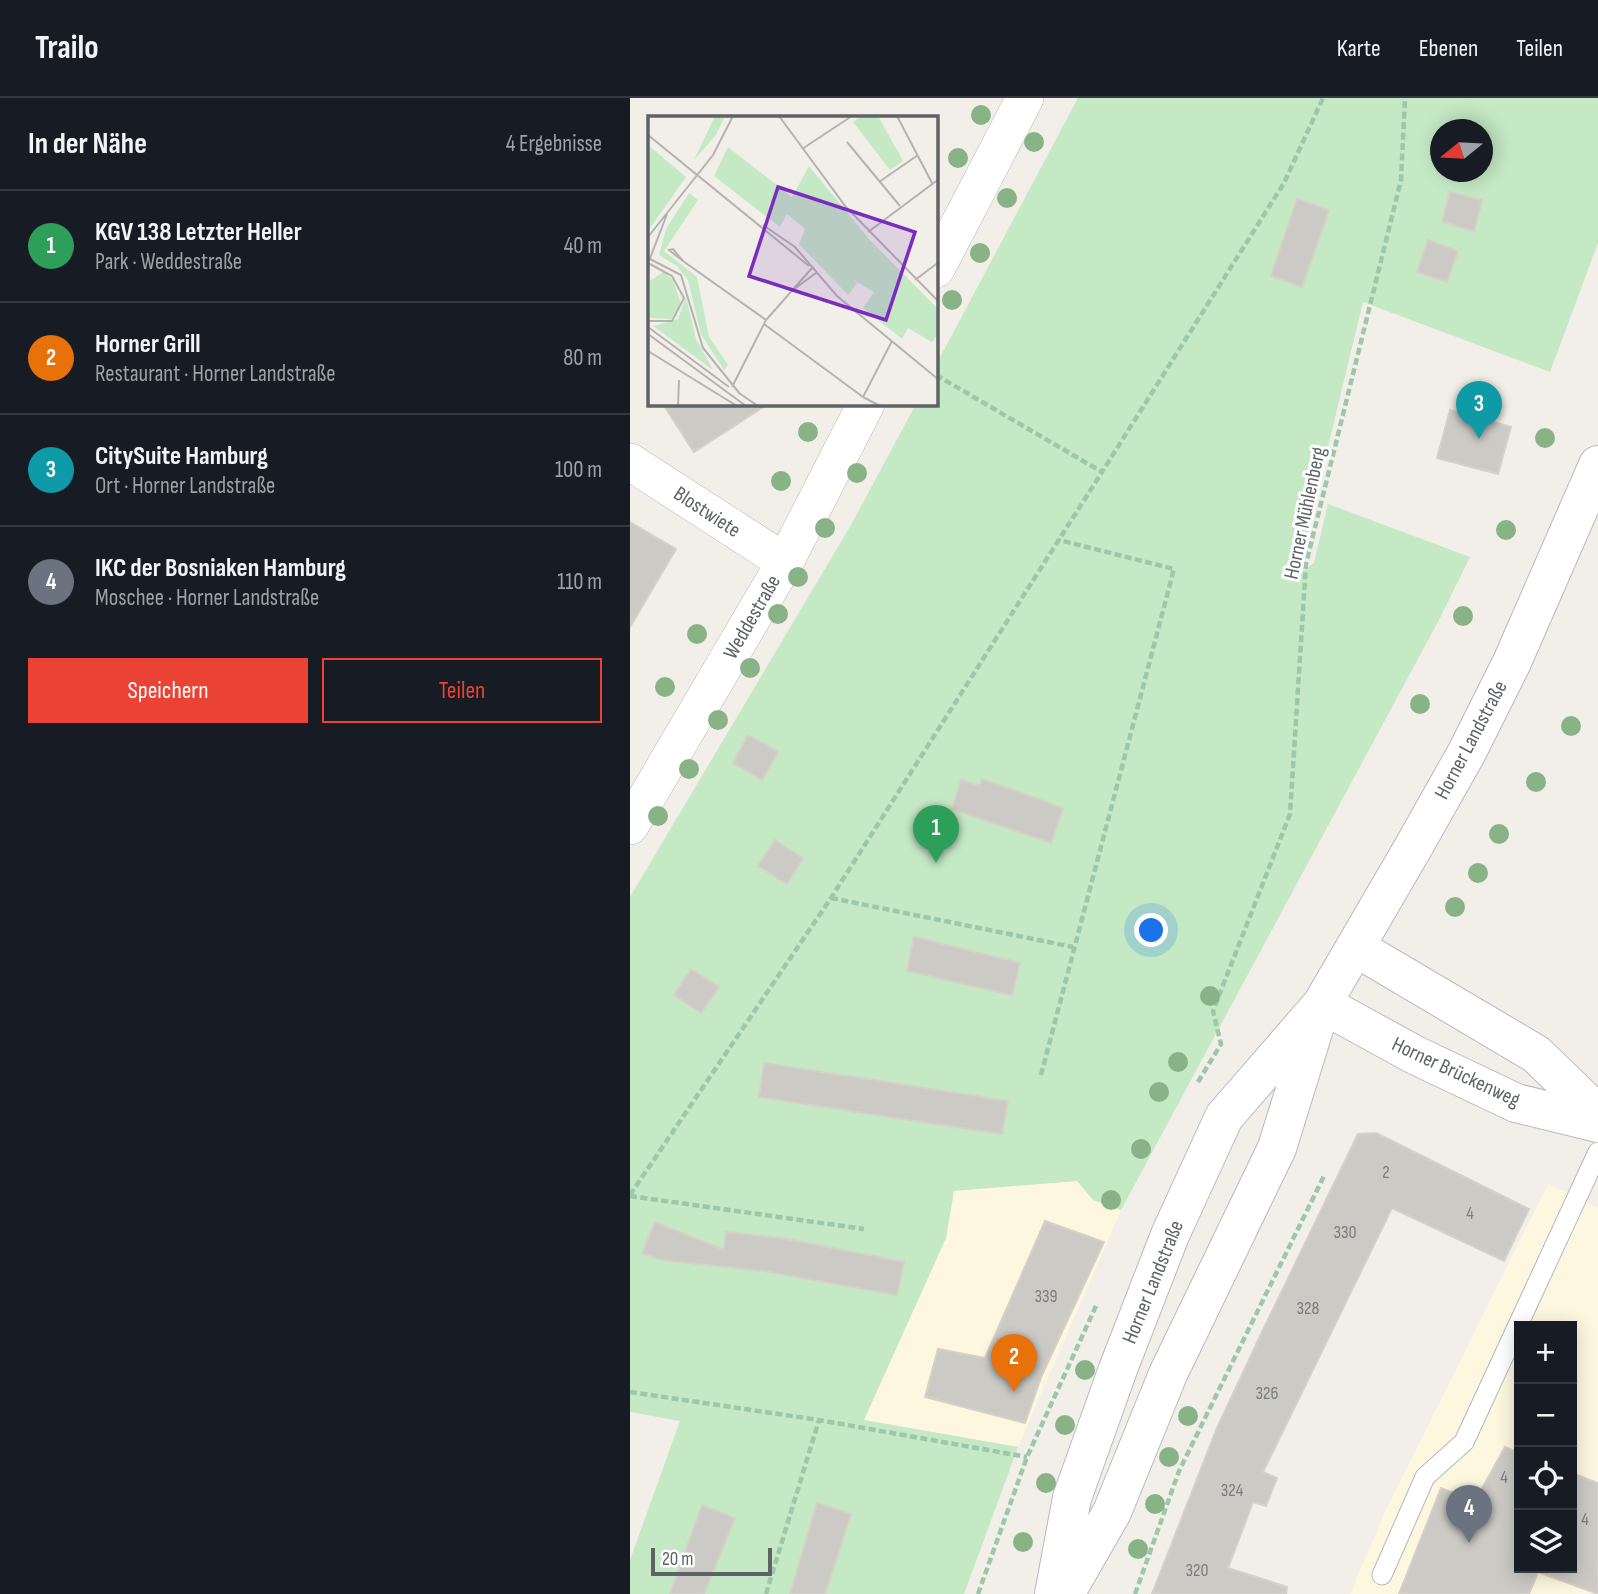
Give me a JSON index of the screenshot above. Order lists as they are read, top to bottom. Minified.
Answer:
{"streets":{"main road":["Horner Landstraße","Horner Brückenweg"],"street":["Blostwiete","Weddestraße"],"path":["Horner Mühlenberg"]},"crossings":[["Blostwiete","Weddestraße"],["Horner Landstraße","Horner Brückenweg"]],"house_numbers":["2","4","330","339","328","326","4","324","4","320"],"scale_bar":"20 m","north":"left","page":{"header":"Trailo","nav":["Karte","Ebenen","Teilen"],"heading":["In der Nähe","4 Ergebnisse"],"list":[{"mark":"1","name":"KGV 138 Letzter Heller","note":"Park · Weddestraße","value":"40 m"},{"mark":"2","name":"Horner Grill","note":"Restaurant · Horner Landstraße","value":"80 m"},{"mark":"3","name":"CitySuite Hamburg","note":"Ort · Horner Landstraße","value":"100 m"},{"mark":"4","name":"IKC der Bosniaken Hamburg","note":"Moschee · Horner Landstraße","value":"110 m"}],"pins":["3","1","2","4"],"buttons":["Speichern","Teilen"],"map_buttons":["+","−"],"scale":"20 m"}}
